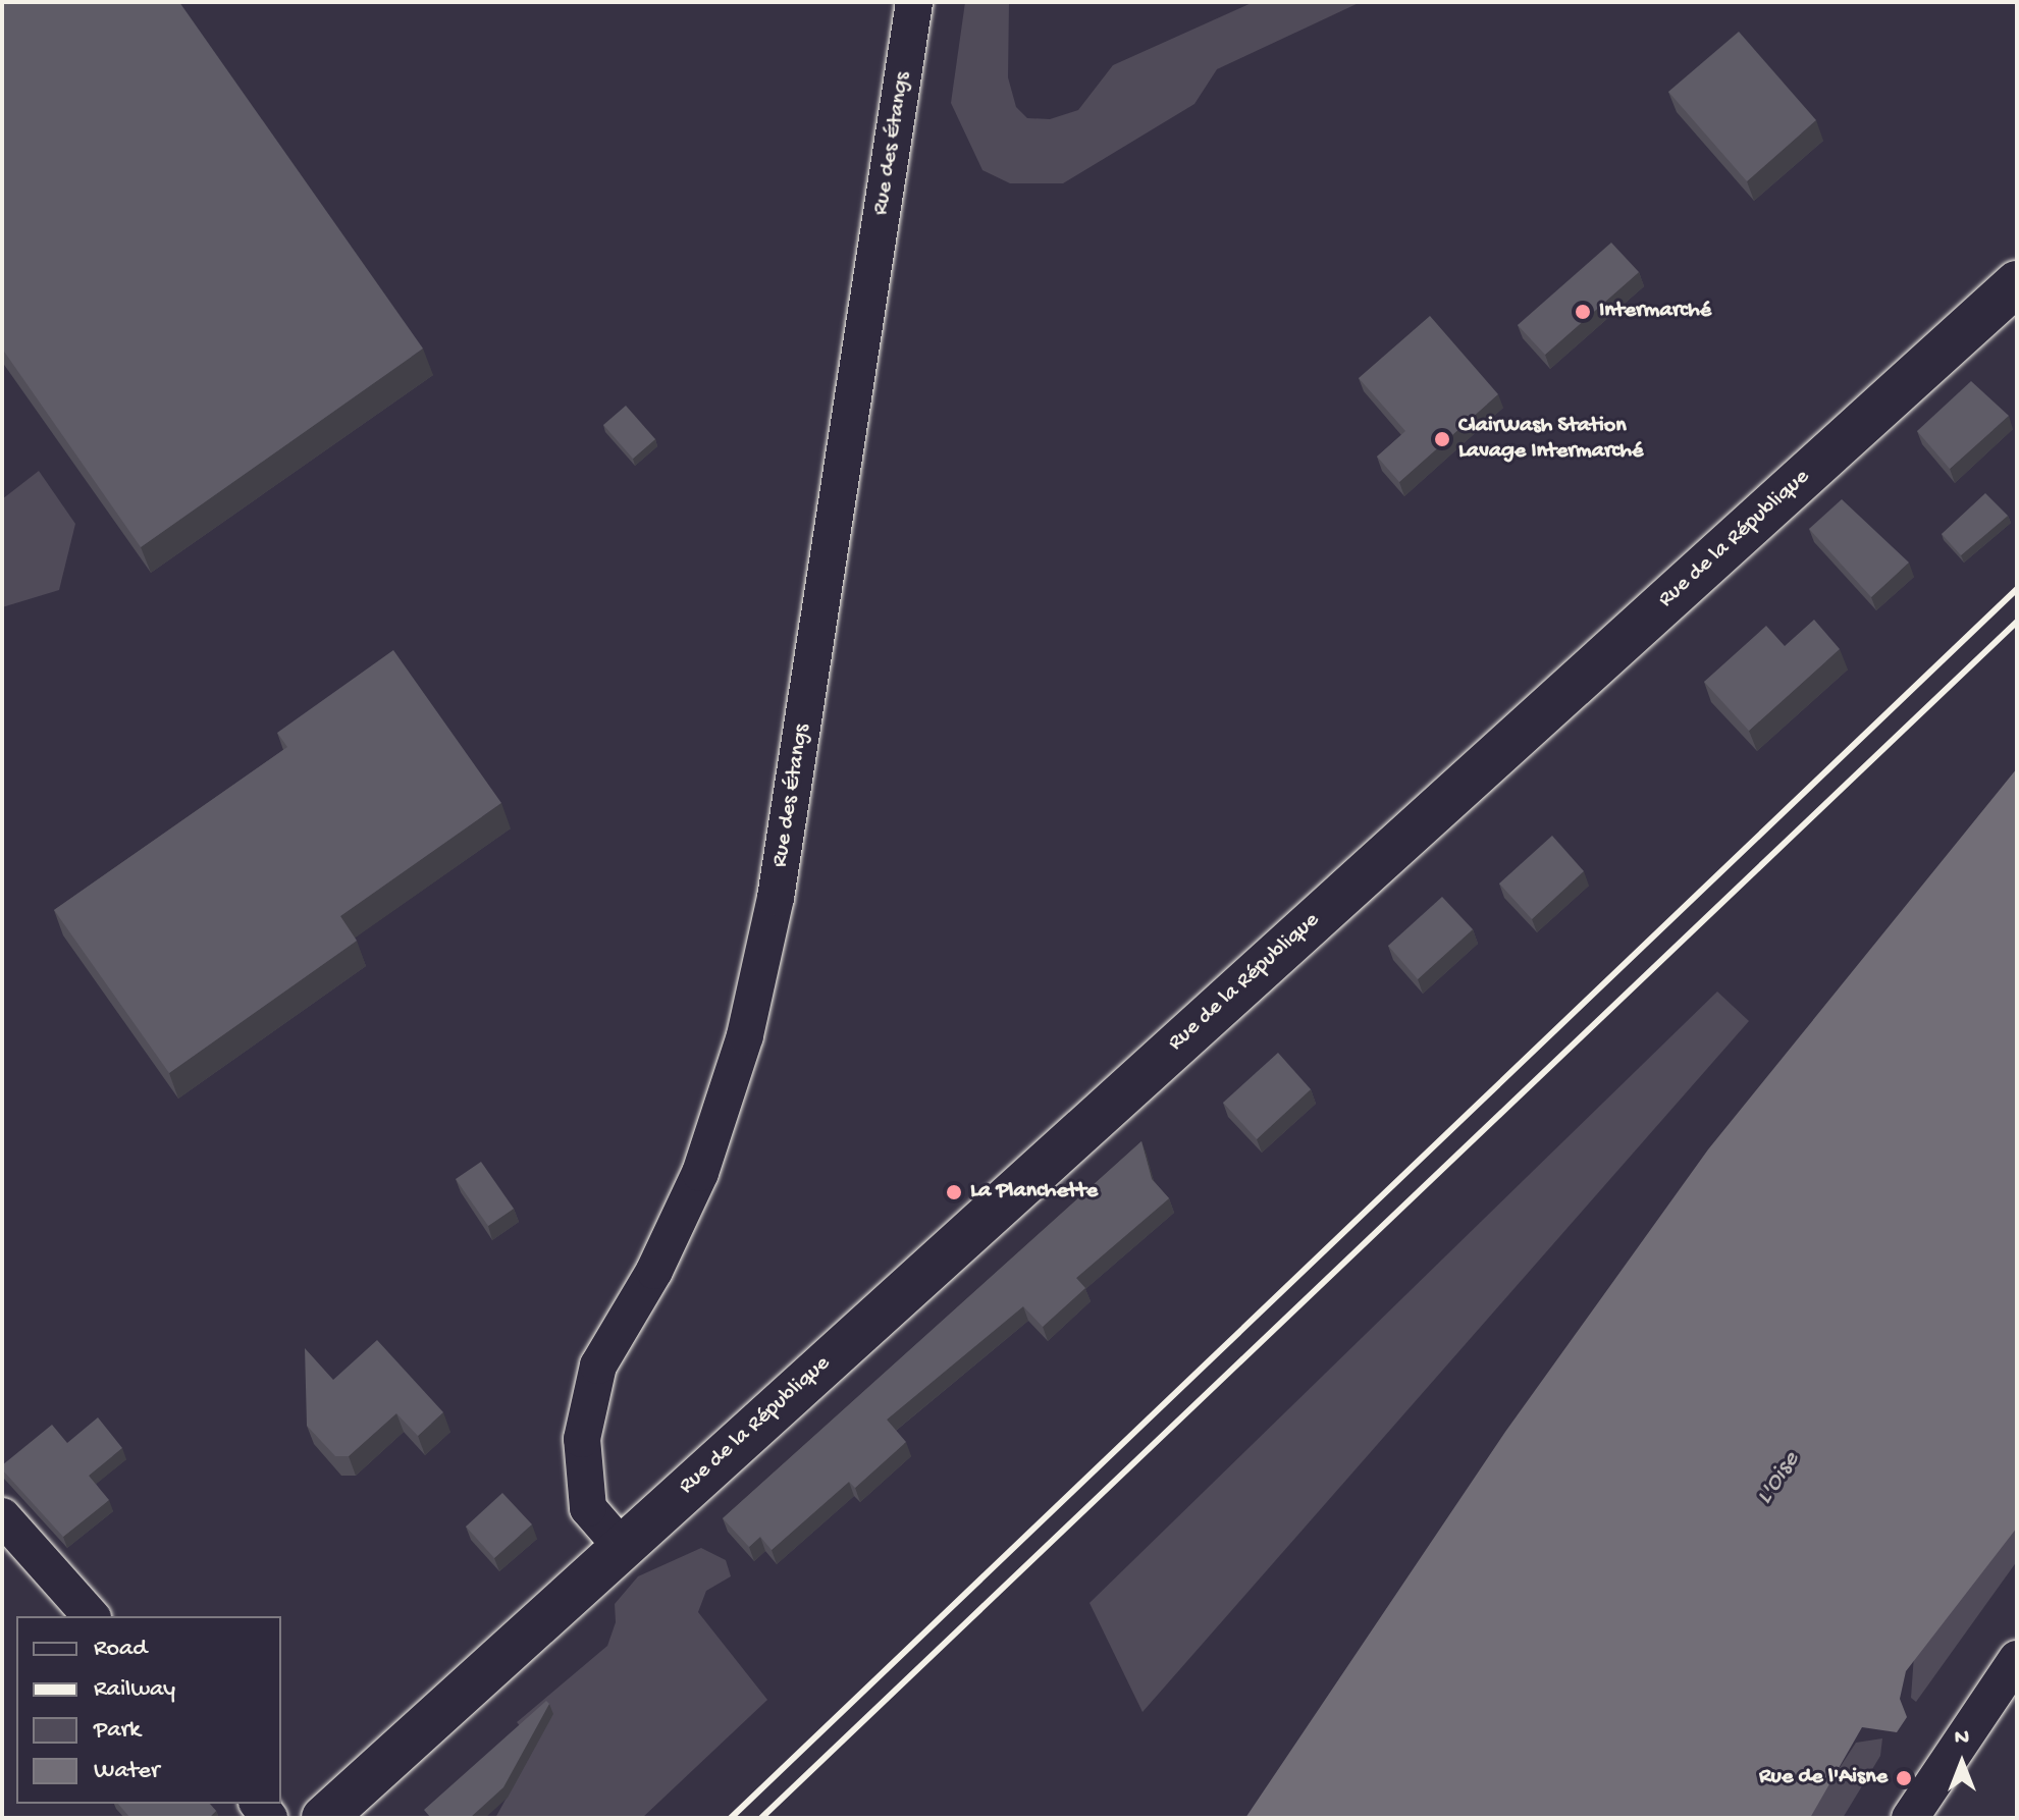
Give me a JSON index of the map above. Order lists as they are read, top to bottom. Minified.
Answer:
{"streets":{"main road":["Rue de la République"],"street":["Rue des Étangs"]},"crossings":[["Rue des Étangs","Rue de la République"]],"water":["L'Oise"],"places":["Intermarché","ClairWash Station Lavage Intermarché","La Planchette","Rue de l'Aisne"],"legend":["Road","Railway","Park","Water"],"north":"top"}
